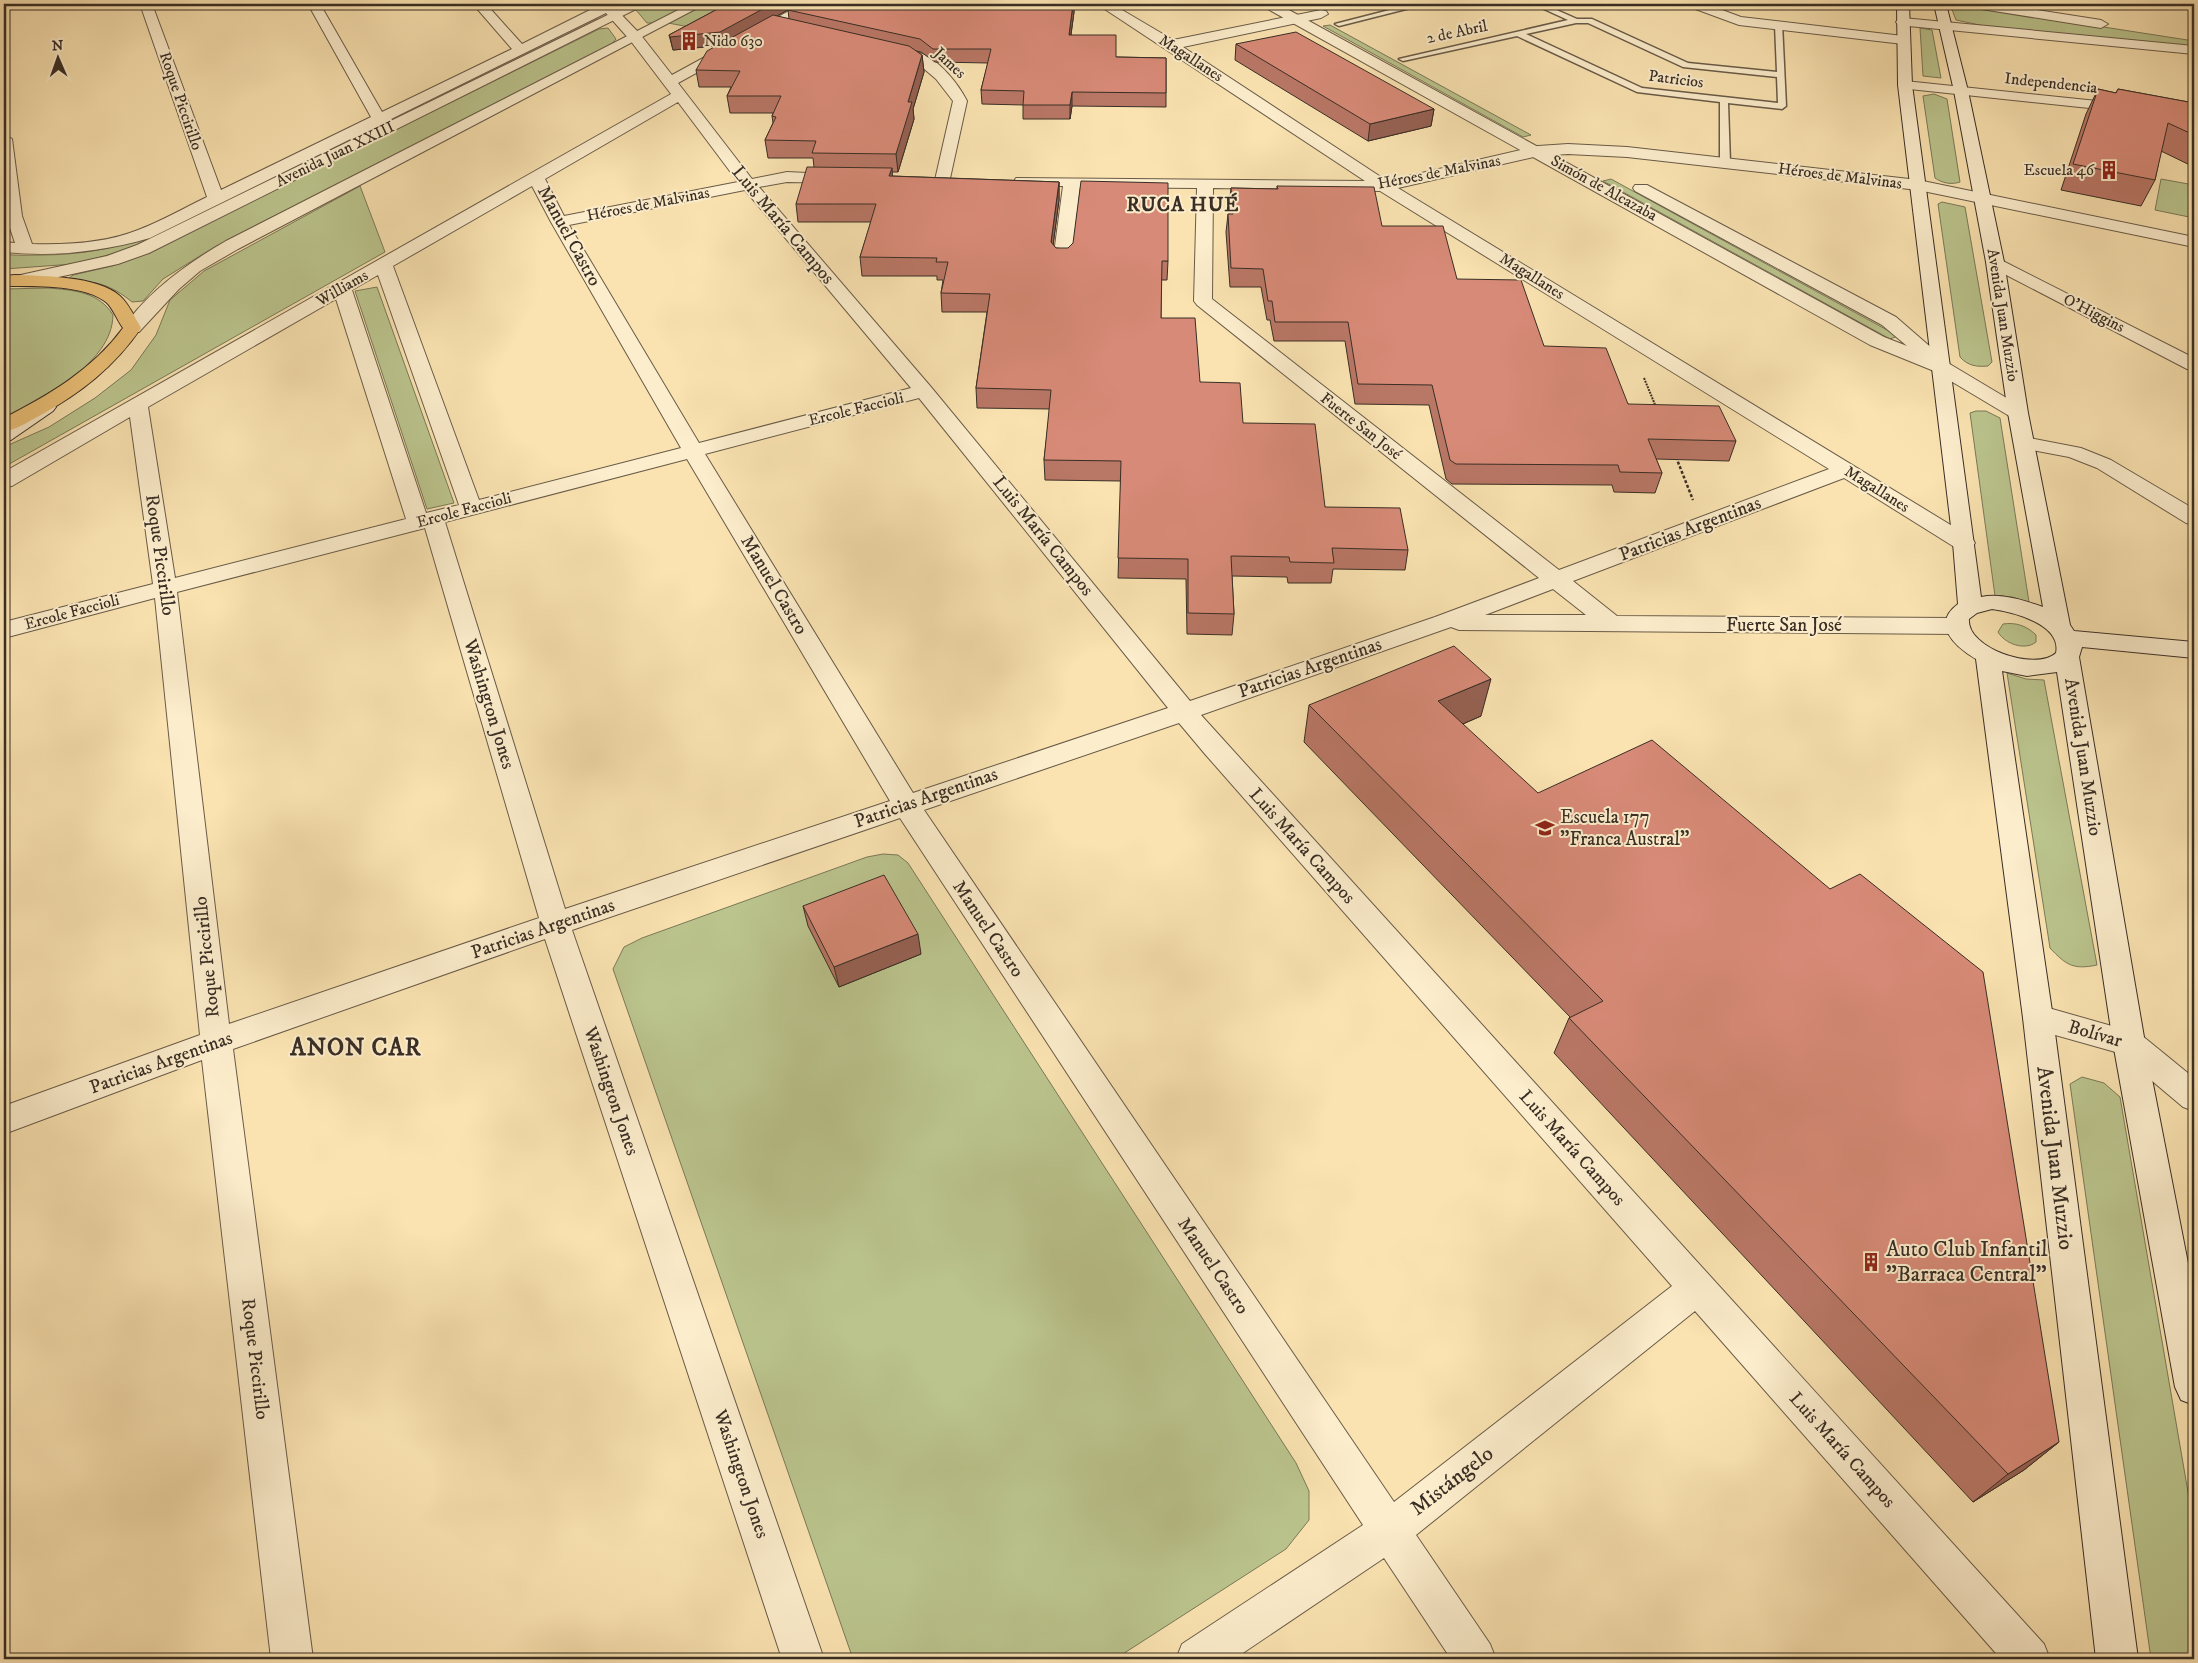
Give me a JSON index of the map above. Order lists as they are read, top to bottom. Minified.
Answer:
{"streets":{"street":["Magallanes","James","Independencia","Roque Piccirillo","Avenida Juan XXIII","Héroes de Malvinas","Simón de Alcazaba","Luis María Campos","Manuel Castro","Williams","O'Higgins","Avenida Juan Muzzio","Ercole Faccioli","Fuerte San José","Patricias Argentinas","Washington Jones","Bolívar","Mistángelo"],"lane":["2 de Abril","Patricios"]},"crossings":[["2 de Abril","Patricios"],["Magallanes","Héroes de Malvinas"],["Magallanes","Patricias Argentinas"],["Independencia","Avenida Juan Muzzio"],["Roque Piccirillo","Avenida Juan XXIII"],["Roque Piccirillo","Williams"],["Roque Piccirillo","Ercole Faccioli"],["Roque Piccirillo","Patricias Argentinas"],["Avenida Juan XXIII","Luis María Campos"],["Héroes de Malvinas","Simón de Alcazaba"],["Héroes de Malvinas","Luis María Campos"],["Héroes de Malvinas","Manuel Castro"],["Héroes de Malvinas","Avenida Juan Muzzio"],["Héroes de Malvinas","Fuerte San José"],["Simón de Alcazaba","Avenida Juan Muzzio"],["Luis María Campos","Williams"],["Luis María Campos","Ercole Faccioli"],["Luis María Campos","Patricias Argentinas"],["Luis María Campos","Mistángelo"],["Manuel Castro","Williams"],["Manuel Castro","Ercole Faccioli"],["Manuel Castro","Patricias Argentinas"],["Manuel Castro","Mistángelo"],["Williams","Washington Jones"],["O'Higgins","Avenida Juan Muzzio"],["Avenida Juan Muzzio","Fuerte San José"],["Avenida Juan Muzzio","Bolívar"],["Ercole Faccioli","Washington Jones"],["Fuerte San José","Patricias Argentinas"],["Patricias Argentinas","Washington Jones"]],"districts":["RUCA HUÉ","ANON CAR"],"places":{"building":["Nido 630","Escuela 46","Auto Club Infantil \"Barraca Central\""],"school or university":["Escuela 177 \"Franca Austral\""]},"north":"top"}
